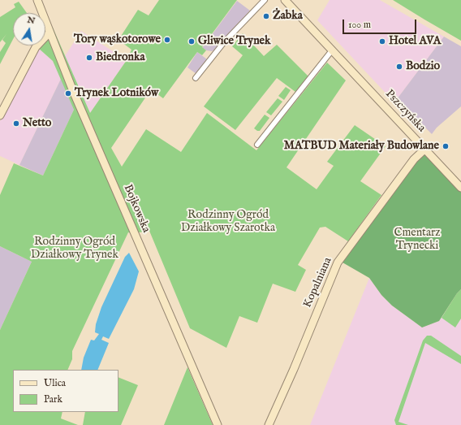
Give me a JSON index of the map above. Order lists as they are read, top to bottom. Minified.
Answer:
{"streets":{"street":["Pszczyńska","Bojkowska","Kopalniana"]},"crossings":[["Pszczyńska","Kopalniana"]],"parks":["Rodzinny Ogród Działkowy Szarotka","Cmentarz Trynecki","Rodzinny Ogród Działkowy Trynek"],"places":["Żabka","Tory wąskotorowe","Gliwice Trynek","Hotel AVA","Biedronka","Bodzio","Trynek Lotników","Netto","MATBUD Materiały Budowlane"],"legend":["Ulica","Park"],"scale_bar":"100 m","north":"top"}
